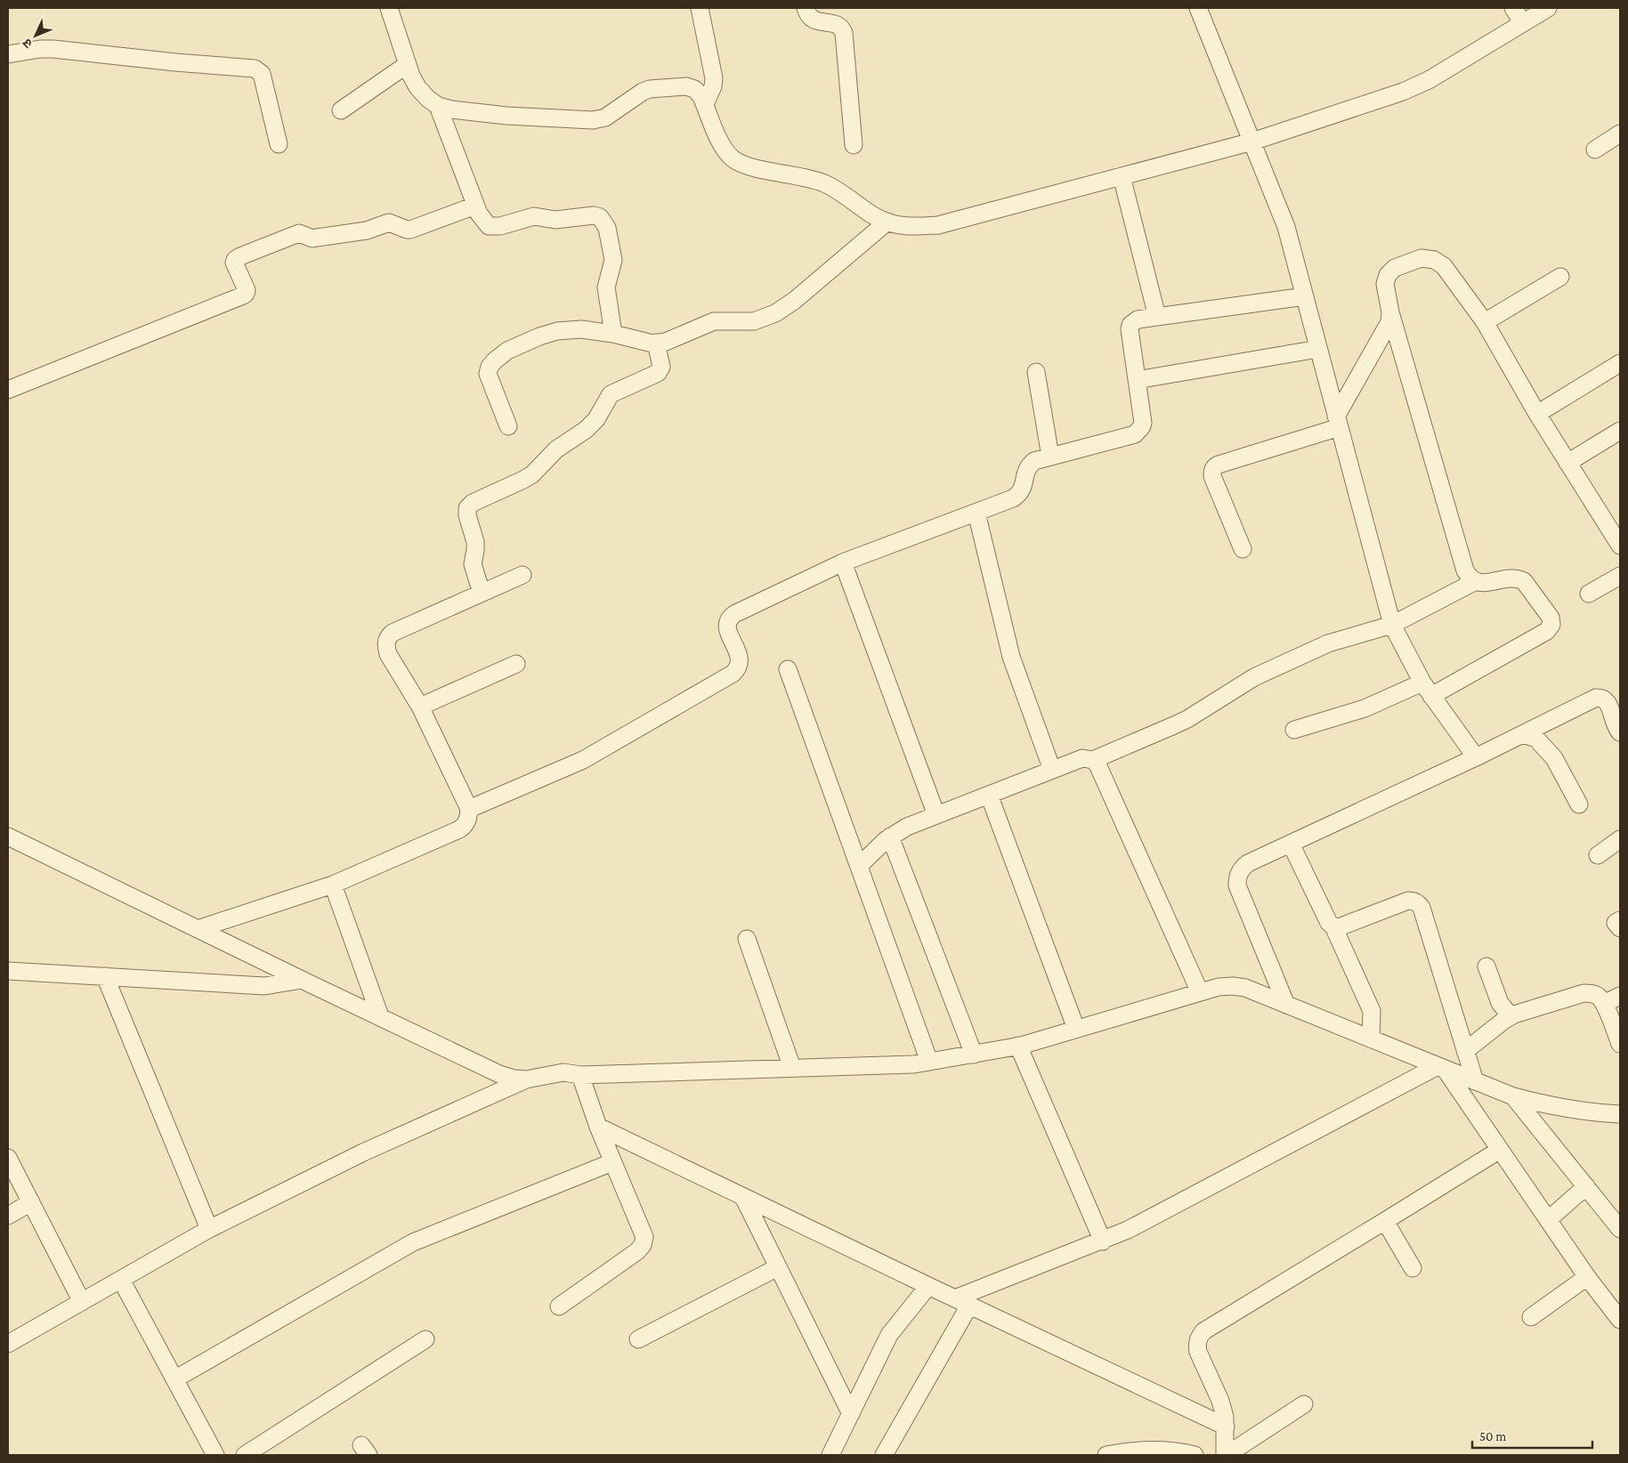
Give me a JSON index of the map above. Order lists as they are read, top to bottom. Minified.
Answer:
{"scale_bar":"50 m","north":"bottom left"}
